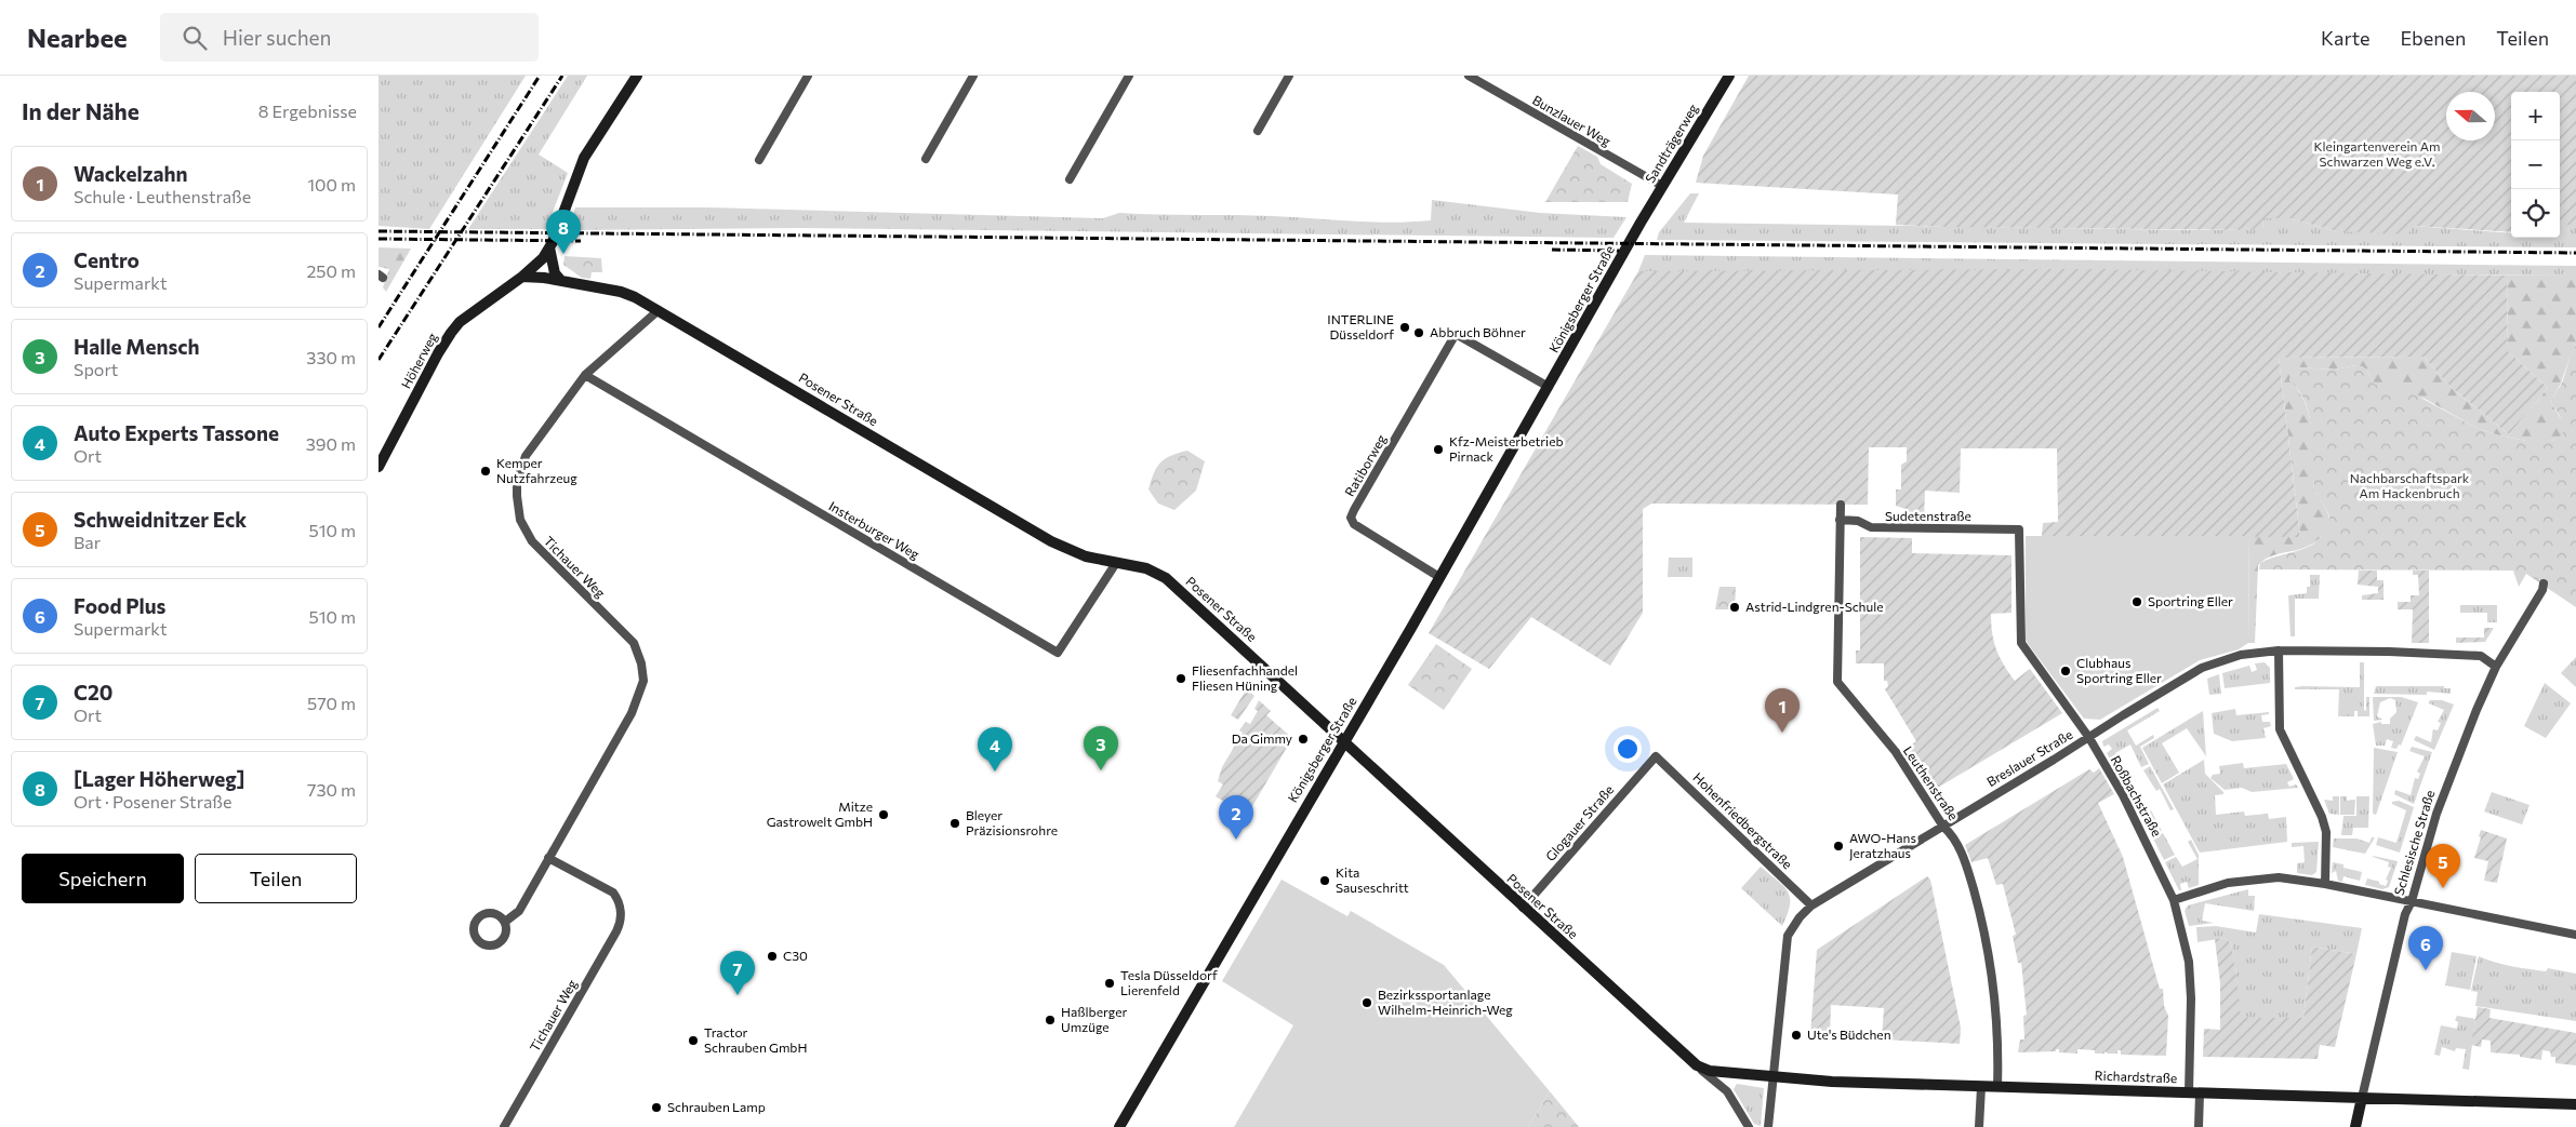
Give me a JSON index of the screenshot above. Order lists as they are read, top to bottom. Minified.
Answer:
{"streets":{"street":["Bunzlauer Weg","Sandträgerweg","Königsberger Straße","Höherweg","Posener Straße","Ratiborweg","Sudetenstraße","Insterburger Weg","Tichauer Weg","Breslauer Straße","Leuthenstraße","Roßbachstraße","Hohenfriedbergstraße","Glogauer Straße","Schlesische Straße","Richardstraße"]},"crossings":[["Bunzlauer Weg","Sandträgerweg"],["Sandträgerweg","Königsberger Straße"],["Königsberger Straße","Posener Straße"],["Königsberger Straße","Ratiborweg"],["Höherweg","Posener Straße"],["Posener Straße","Insterburger Weg"],["Posener Straße","Tichauer Weg"],["Posener Straße","Glogauer Straße"],["Posener Straße","Richardstraße"],["Sudetenstraße","Leuthenstraße"],["Sudetenstraße","Roßbachstraße"],["Insterburger Weg","Tichauer Weg"],["Breslauer Straße","Leuthenstraße"],["Breslauer Straße","Roßbachstraße"],["Breslauer Straße","Hohenfriedbergstraße"],["Breslauer Straße","Schlesische Straße"],["Breslauer Straße","Richardstraße"],["Leuthenstraße","Richardstraße"],["Roßbachstraße","Richardstraße"],["Hohenfriedbergstraße","Glogauer Straße"],["Schlesische Straße","Richardstraße"]],"parks":["Kleingartenverein Am Schwarzen Weg e.V.","Nachbarschaftspark Am Hackenbruch"],"places":["INTERLINE Düsseldorf","Abbruch Böhner","Kfz-Meisterbetrieb Pirnack","Kemper Nutzfahrzeug","Sportring Eller","Astrid-Lindgren-Schule","Clubhaus Sportring Eller","Fliesenfachhandel Fliesen Hüning","Da Gimmy","Mitze Gastrowelt GmbH","Bleyer Präzisionsrohre","AWO-Hans Jeratzhaus","Kita Sauseschritt","C30","Tesla Düsseldorf Lierenfeld","Bezirkssportanlage Wilhelm-Heinrich-Weg","Haßlberger Umzüge","Ute's Büdchen","Tractor Schrauben GmbH","Schrauben Lamp"],"north":"left","page":{"header":"Nearbee","search":"Hier suchen","nav":["Karte","Ebenen","Teilen"],"heading":["In der Nähe","8 Ergebnisse"],"map_buttons":["+","−"],"list":[{"mark":"1","name":"Wackelzahn","note":"Schule · Leuthenstraße","value":"100 m"},{"mark":"2","name":"Centro","note":"Supermarkt","value":"250 m"},{"mark":"3","name":"Halle Mensch","note":"Sport","value":"330 m"},{"mark":"4","name":"Auto Experts Tassone","note":"Ort","value":"390 m"},{"mark":"5","name":"Schweidnitzer Eck","note":"Bar","value":"510 m"},{"mark":"6","name":"Food Plus","note":"Supermarkt","value":"510 m"},{"mark":"7","name":"C20","note":"Ort","value":"570 m"},{"mark":"8","name":"[Lager Höherweg]","note":"Ort · Posener Straße","value":"730 m"}],"pins":["8","1","3","4","2","5","6","7"],"buttons":["Speichern","Teilen"]}}
